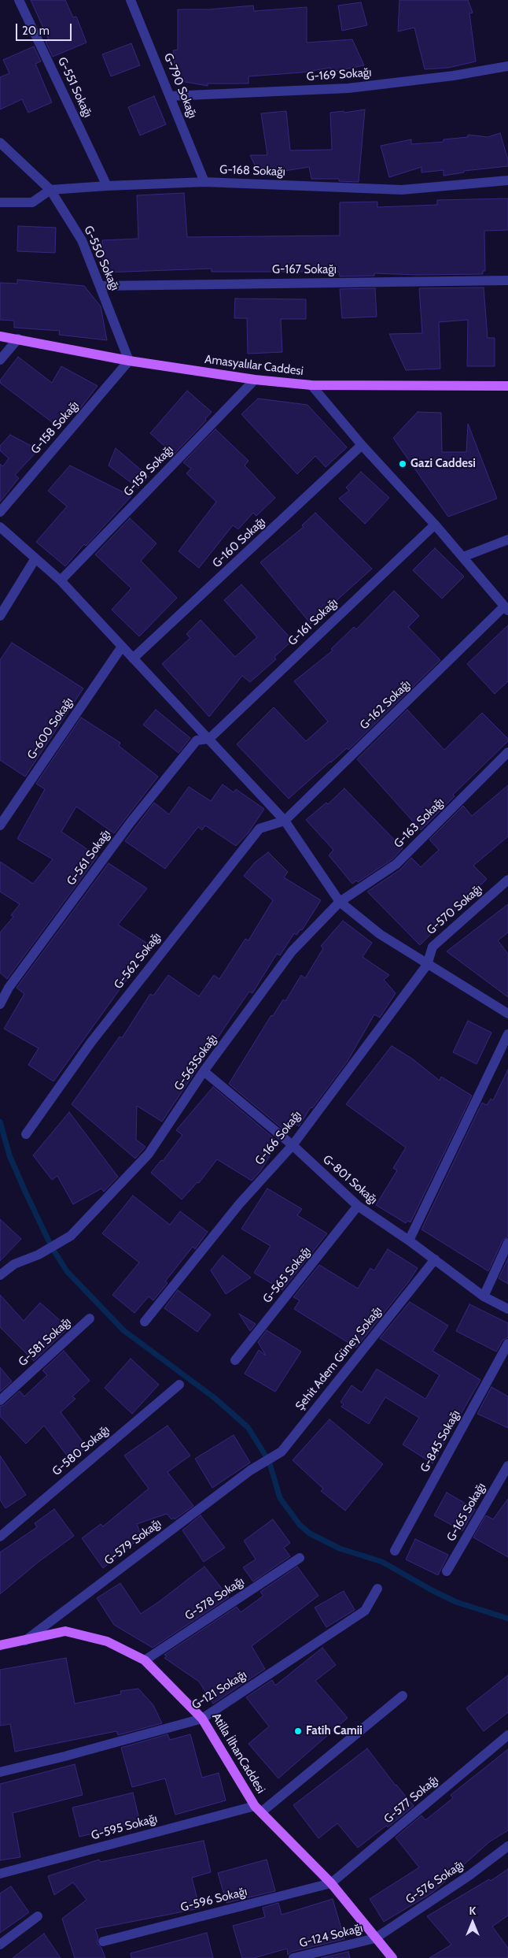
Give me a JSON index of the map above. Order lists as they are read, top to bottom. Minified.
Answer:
{"streets":{"main road":["Amasyalılar Caddesi","Atilla İlhanCaddesi"],"street":["G-169 Sokağı","G-790 Sokağı","G-551 Sokağı","G-168 Sokağı","G-550 Sokağı","G-167 Sokağı","G-158 Sokağı","G-159 Sokağı","G-160 Sokağı","G-161 Sokağı","G-162 Sokağı","G-600 Sokağı","G-163 Sokağı","G-561 Sokağı","G-570 Sokağı","G-562 Sokağı","G-563Sokağı","G-166 Sokağı","G-801 Sokağı","G-565 Sokağı","G-581 Sokağı","Şehit Adem Güney Sokağı","G-845 Sokağı","G-580 Sokağı","G-165 Sokağı","G-579 Sokağı","G-578 Sokağı","G-121 Sokağı","G-577 Sokağı","G-595 Sokağı","G-576 Sokağı","G-596 Sokağı","G-124 Sokağı"]},"crossings":[["G-169 Sokağı","G-790 Sokağı"],["G-790 Sokağı","G-168 Sokağı"],["G-551 Sokağı","G-168 Sokağı"],["G-168 Sokağı","G-550 Sokağı"],["G-550 Sokağı","G-167 Sokağı"],["G-550 Sokağı","Amasyalılar Caddesi"],["G-550 Sokağı","G-158 Sokağı"],["Amasyalılar Caddesi","G-158 Sokağı"],["Amasyalılar Caddesi","G-159 Sokağı"],["G-161 Sokağı","G-561 Sokağı"],["G-162 Sokağı","G-562 Sokağı"],["G-163 Sokağı","G-563Sokağı"],["G-570 Sokağı","G-166 Sokağı"],["G-563Sokağı","G-801 Sokağı"],["G-166 Sokağı","G-801 Sokağı"],["G-801 Sokağı","G-565 Sokağı"],["G-801 Sokağı","Şehit Adem Güney Sokağı"],["Şehit Adem Güney Sokağı","G-579 Sokağı"],["G-579 Sokağı","Atilla İlhanCaddesi"],["G-578 Sokağı","Atilla İlhanCaddesi"],["G-121 Sokağı","Atilla İlhanCaddesi"],["Atilla İlhanCaddesi","G-577 Sokağı"],["Atilla İlhanCaddesi","G-595 Sokağı"],["Atilla İlhanCaddesi","G-576 Sokağı"],["Atilla İlhanCaddesi","G-596 Sokağı"],["Atilla İlhanCaddesi","G-124 Sokağı"],["G-577 Sokağı","G-596 Sokağı"],["G-576 Sokağı","G-124 Sokağı"]],"places":["Gazi Caddesi","Fatih Camii"],"scale_bar":"20 m","north":"top"}
